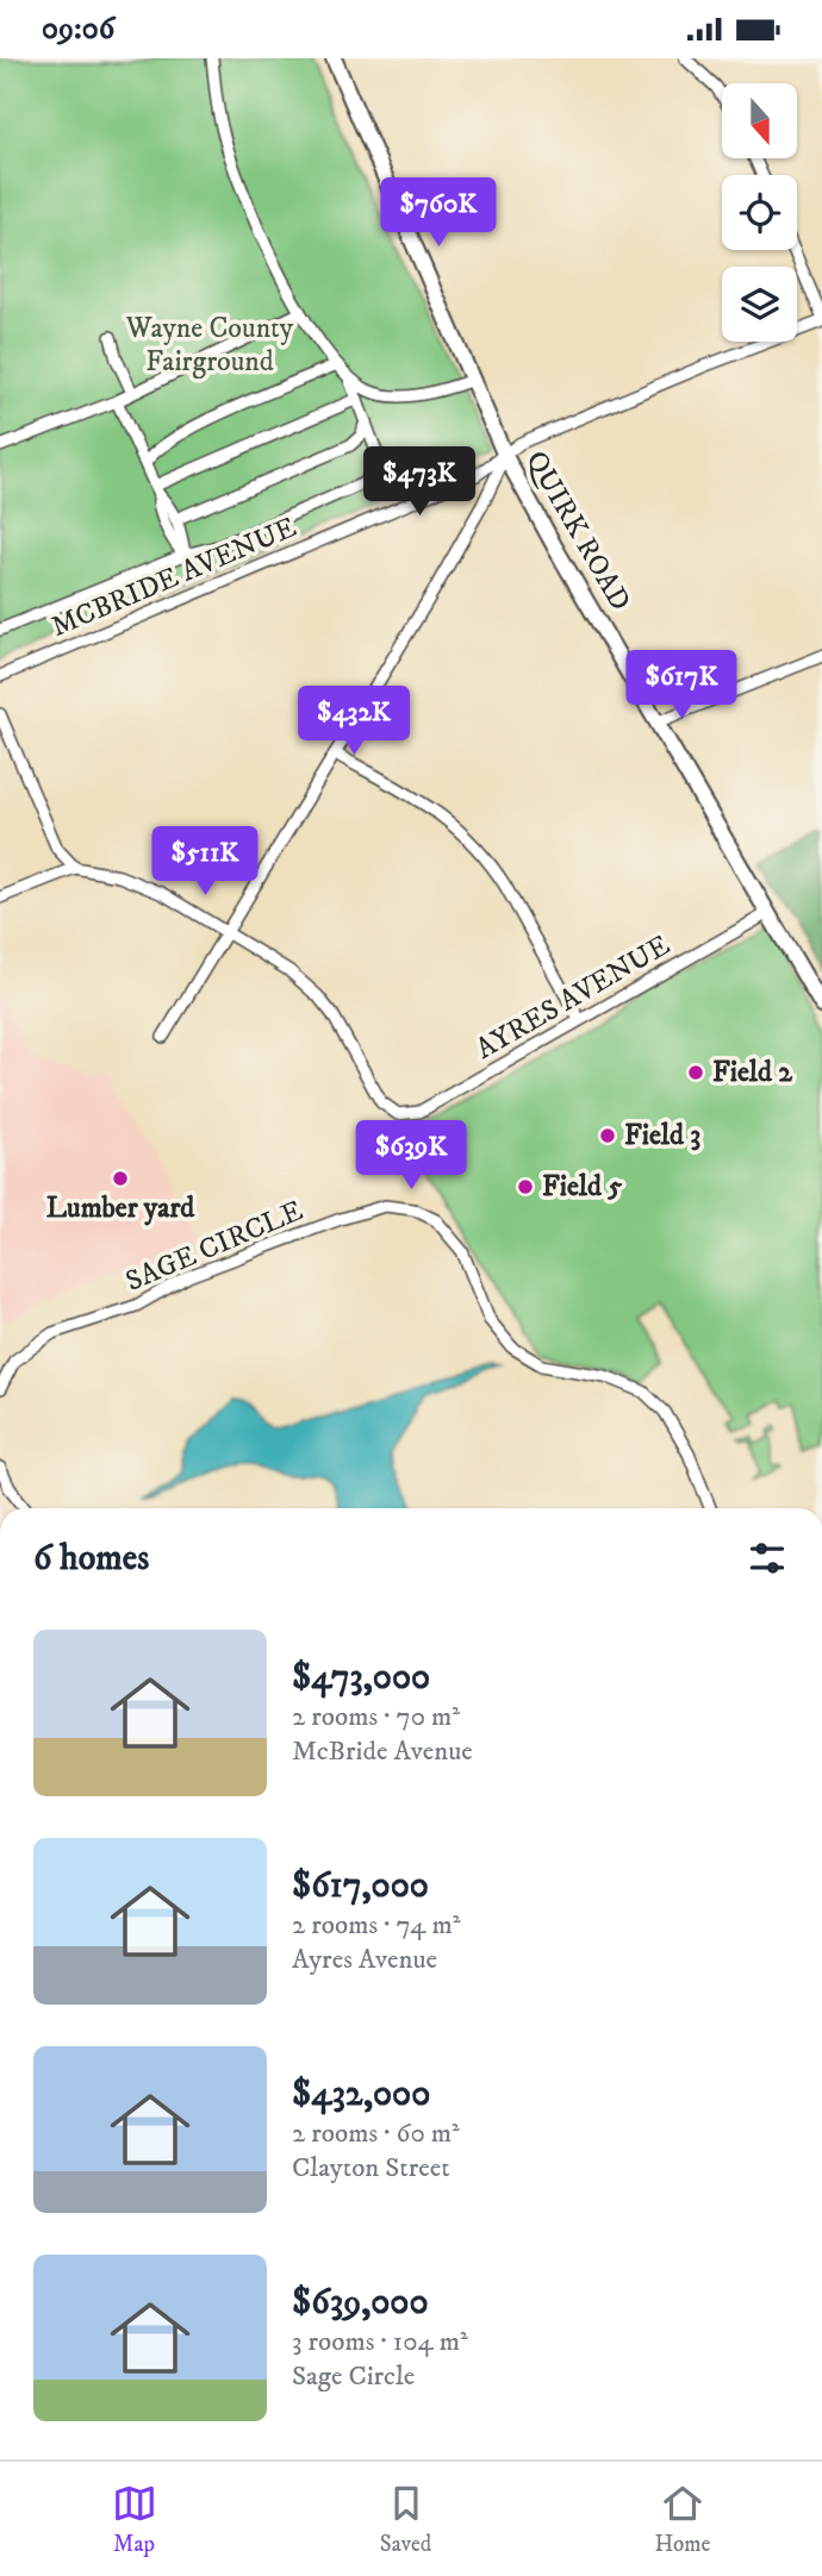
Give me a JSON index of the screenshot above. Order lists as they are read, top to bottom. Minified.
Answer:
{"streets":{"street":["QUIRK ROAD","MCBRIDE AVENUE","AYRES AVENUE","SAGE CIRCLE"]},"crossings":[["QUIRK ROAD","MCBRIDE AVENUE"],["QUIRK ROAD","AYRES AVENUE"]],"parks":["Wayne County Fairground"],"places":["Field 2","Field 3","Lumber yard","Field 5"],"north":"bottom","page":{"status":"09:06","price":["$760K","$473K","$617K","$432K","$511K","$639K"],"heading":"6 homes","list":[{"name":"$473,000","note":"2 rooms · 70 m² · McBride Avenue"},{"name":"$617,000","note":"2 rooms · 74 m² · Ayres Avenue"},{"name":"$432,000","note":"2 rooms · 60 m² · Clayton Street"},{"name":"$639,000","note":"3 rooms · 104 m² · Sage Circle"}],"tabs":["Map","Saved","Home"]}}
